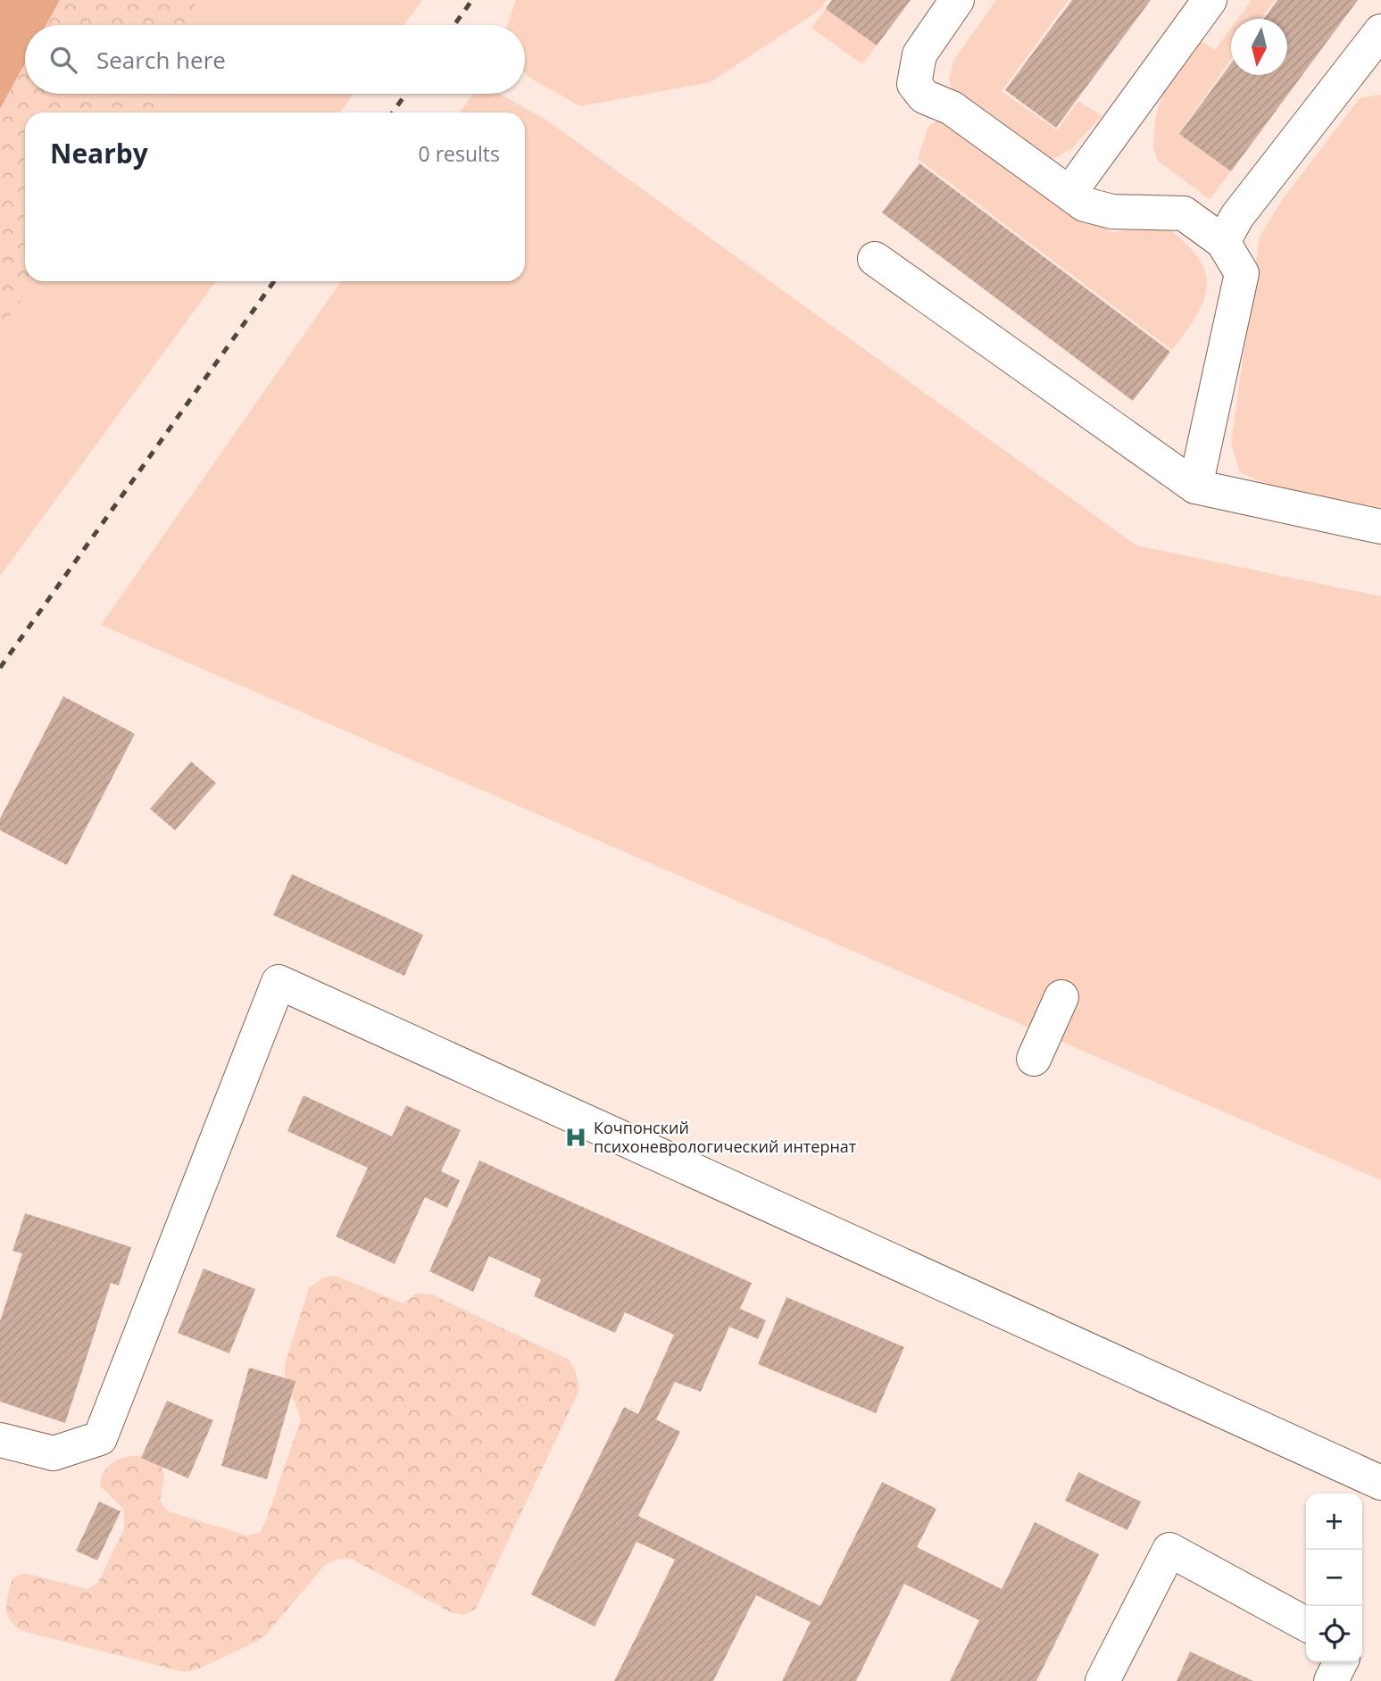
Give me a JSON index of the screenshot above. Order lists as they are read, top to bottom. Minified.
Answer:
{"places":{"hospital":["Кочпонский психоневрологический интернат"]},"north":"bottom","page":{"search":"Search here","heading":["Nearby","0 results"],"map_buttons":["+","−"]}}
